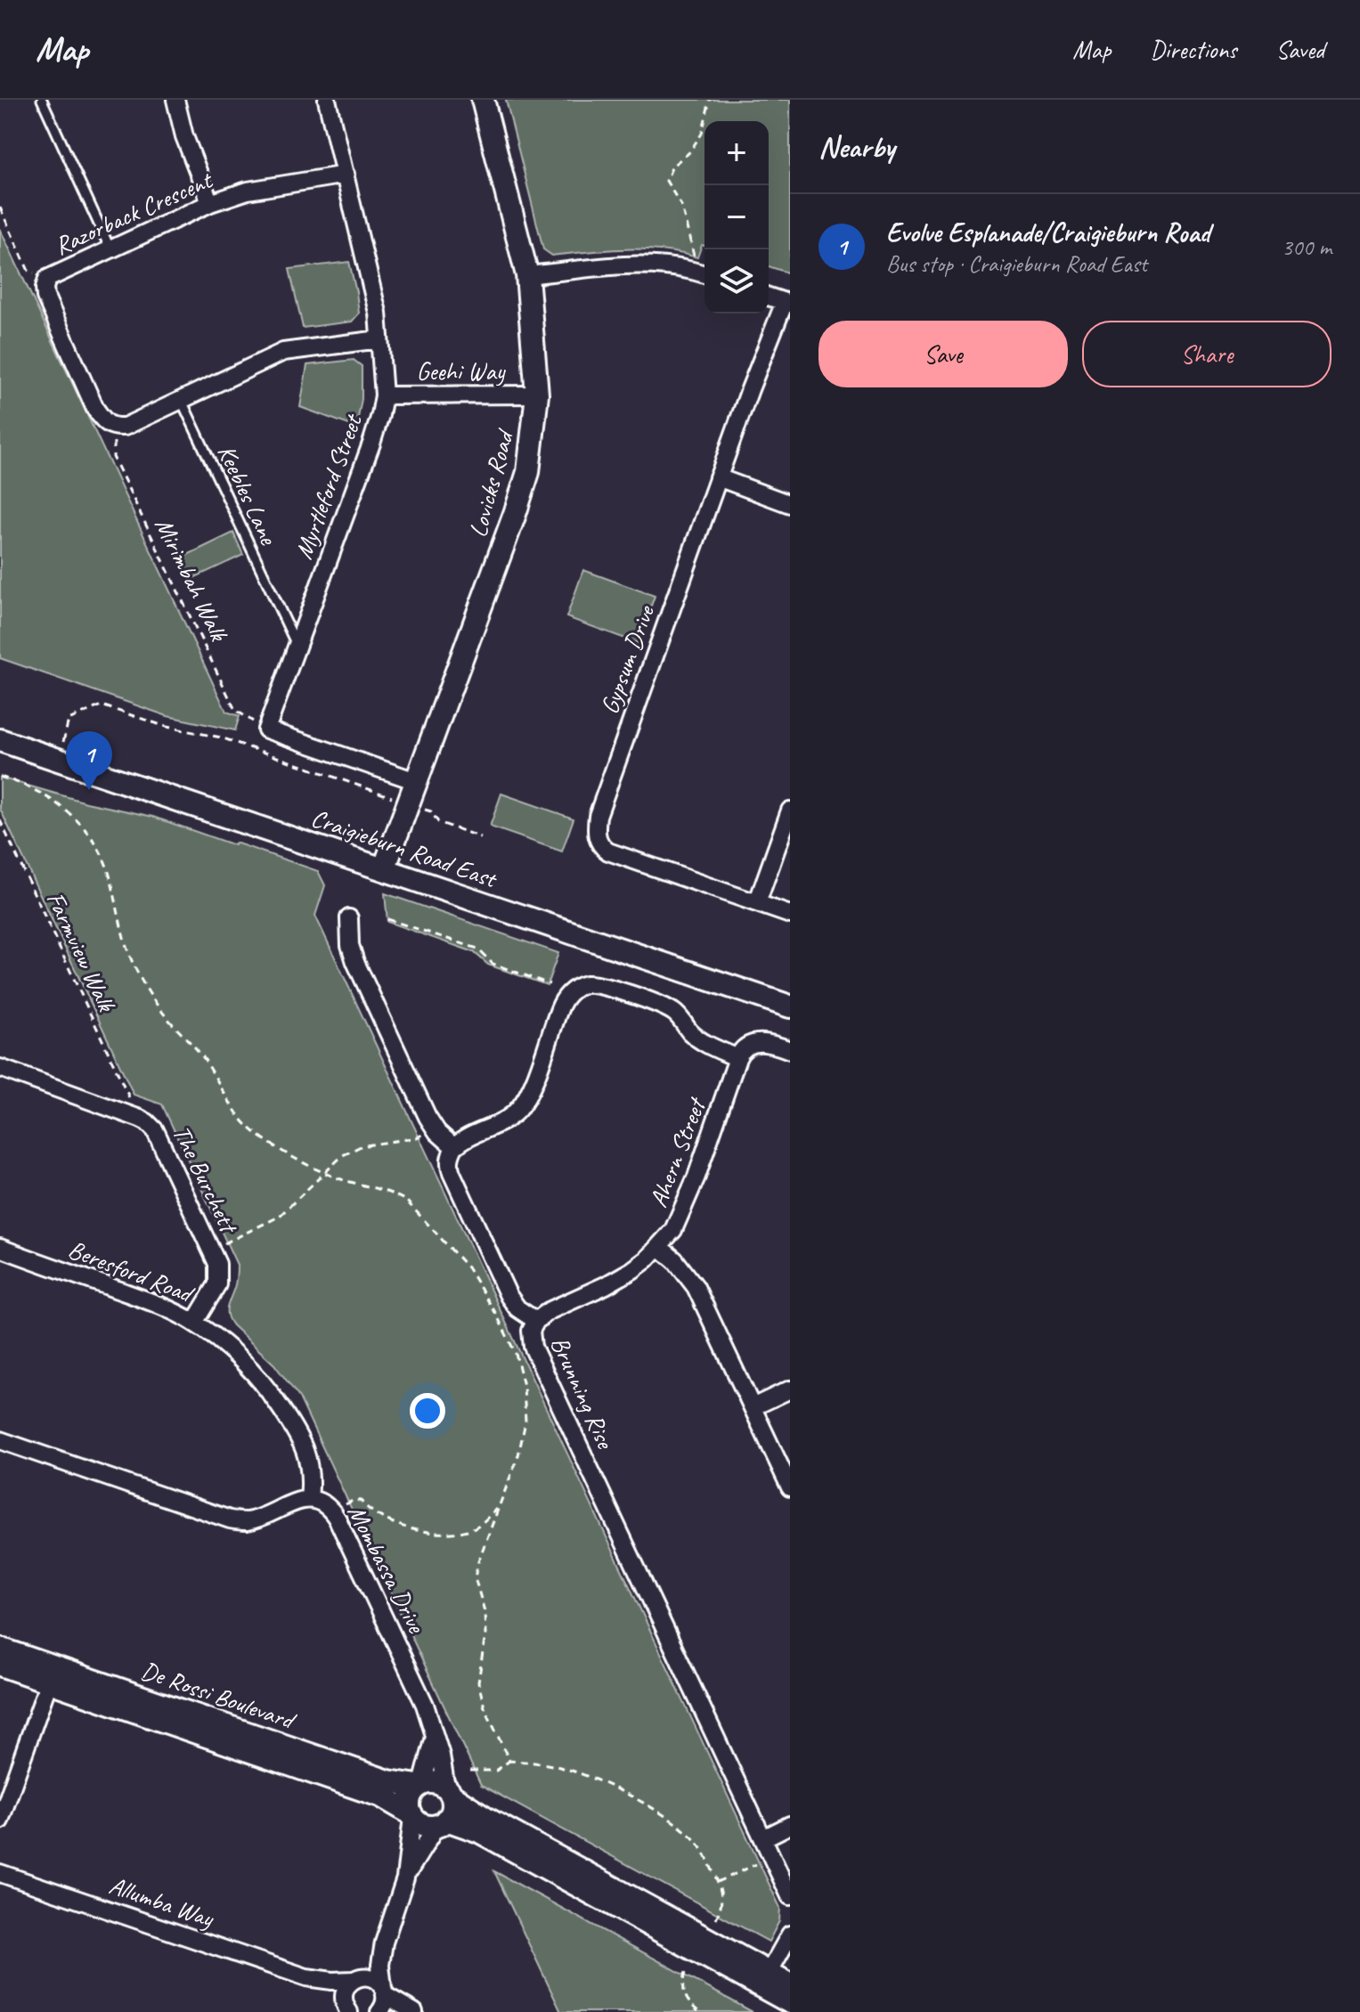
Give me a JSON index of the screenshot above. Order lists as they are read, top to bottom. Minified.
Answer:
{"streets":{"street":["Razorback Crescent","Geehi Way","Lovicks Road","Myrtleford Street","Gypsum Drive","Craigieburn Road East","Ahern Street","The Burchett","Beresford Road","Brunning Rise","Mombassa Drive","De Rossi Boulevard","Allumba Way"],"lane":["Keebles Lane"],"path":["Mirimbah Walk","Farmview Walk"]},"crossings":[["Razorback Crescent","Myrtleford Street"],["Razorback Crescent","Mirimbah Walk"],["Geehi Way","Lovicks Road"],["Geehi Way","Myrtleford Street"],["Lovicks Road","Craigieburn Road East"],["Myrtleford Street","Keebles Lane"],["Myrtleford Street","Mirimbah Walk"],["Ahern Street","Brunning Rise"],["The Burchett","Beresford Road"],["Beresford Road","Mombassa Drive"],["Mombassa Drive","De Rossi Boulevard"]],"page":{"header":"Map","nav":["Map","Directions","Saved"],"heading":"Nearby","map_buttons":["+","−"],"list":[{"mark":"1","name":"Evolve Esplanade/Craigieburn Road","note":"Bus stop · Craigieburn Road East","value":"300 m"}],"buttons":["Save","Share"],"pins":"1"}}
